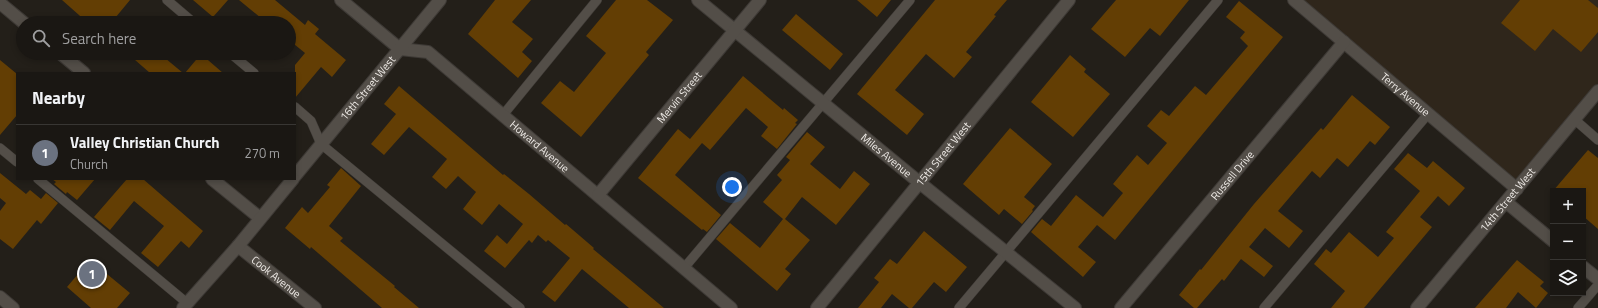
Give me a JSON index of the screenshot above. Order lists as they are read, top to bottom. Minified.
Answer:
{"streets":{"street":["16th Street West","Terry Avenue","Mervin Street","Howard Avenue","15th Street West","Miles Avenue","Russell Drive","14th Street West","Cook Avenue"]},"crossings":[["16th Street West","Howard Avenue"],["Terry Avenue","Russell Drive"],["Terry Avenue","14th Street West"],["Mervin Street","Howard Avenue"],["Mervin Street","Miles Avenue"],["15th Street West","Miles Avenue"]],"page":{"search":"Search here","heading":"Nearby","list":[{"mark":"1","name":"Valley Christian Church","note":"Church","value":"270 m"}],"map_buttons":["+","−"],"pins":"1"}}
